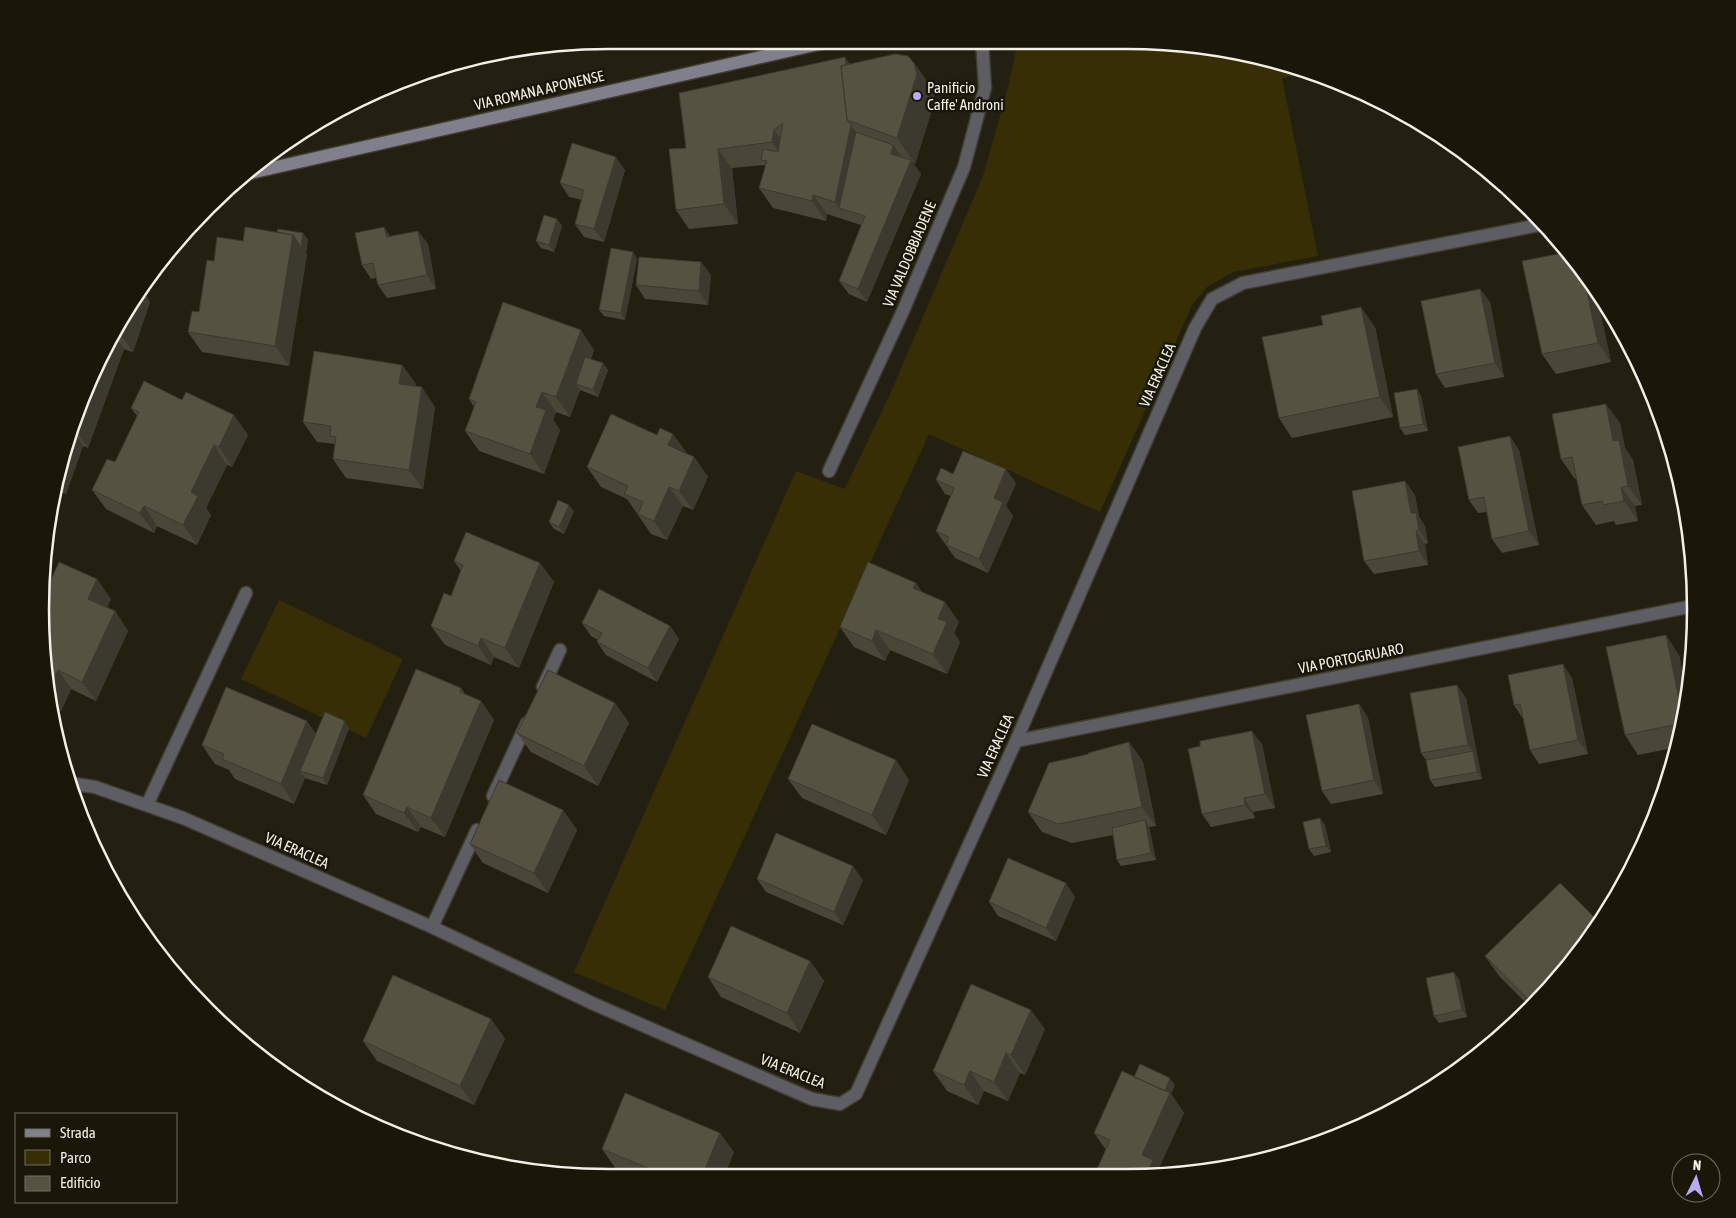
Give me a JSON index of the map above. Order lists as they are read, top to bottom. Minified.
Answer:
{"streets":{"street":["VIA ROMANA APONENSE","VIA VALDOBBIADENE","VIA ERACLEA","VIA PORTOGRUARO"]},"crossings":[["VIA ERACLEA","VIA PORTOGRUARO"]],"places":["Panificio Caffe' Androni"],"legend":["Strada","Parco","Edificio"],"north":"top"}
